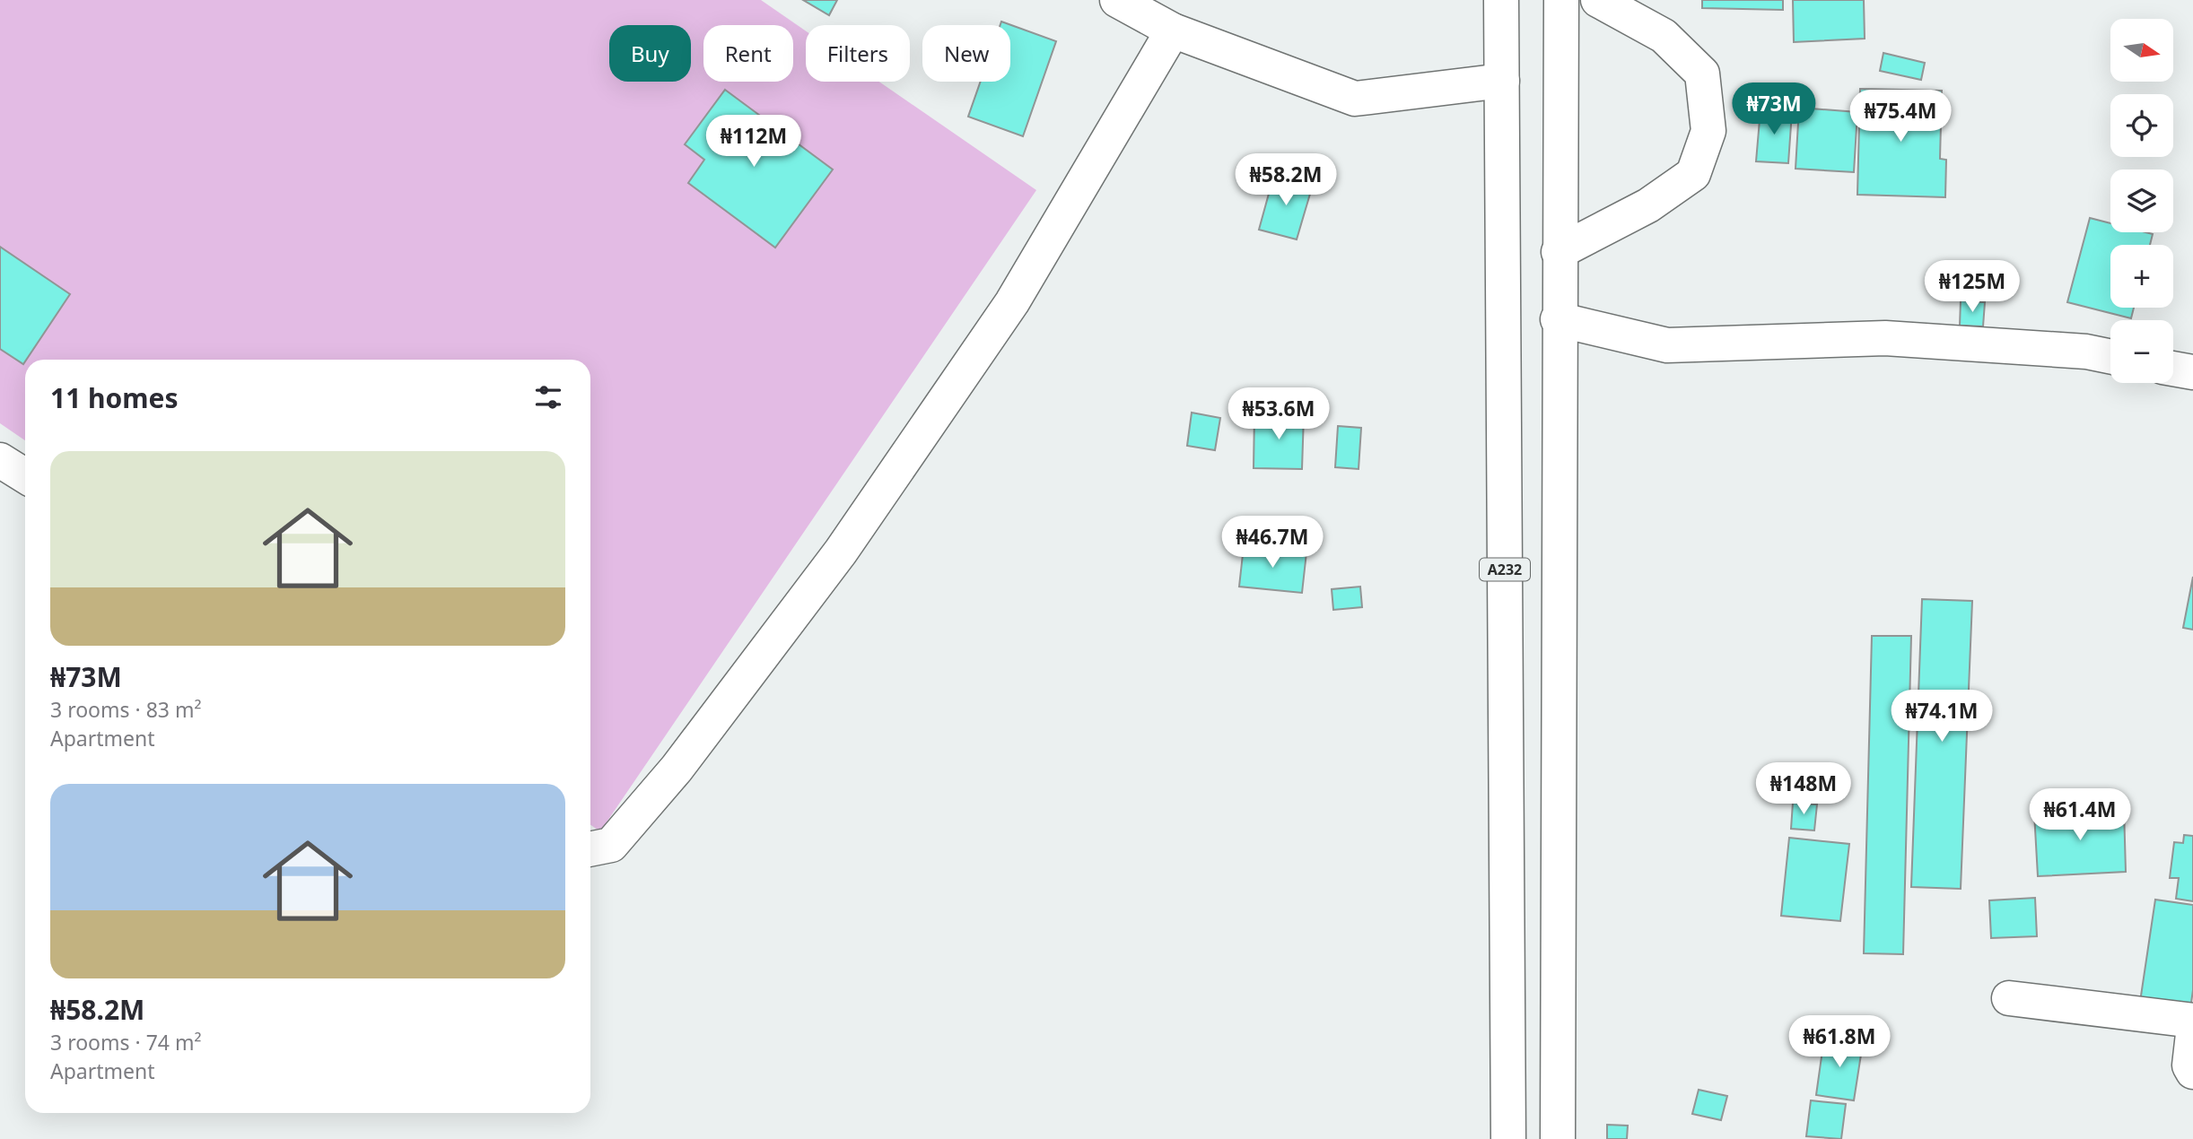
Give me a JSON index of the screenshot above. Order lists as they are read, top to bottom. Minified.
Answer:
{"streets":{"main road":["A232"]},"north":"right","page":{"map_buttons":["+","−"],"chip":["Buy","Rent","Filters","New"],"price":["₦73M","₦75.4M","₦112M","₦58.2M","₦125M","₦53.6M","₦46.7M","₦74.1M","₦148M","₦61.4M","₦61.8M"],"heading":"11 homes","list":[{"name":"₦73M","note":"3 rooms · 83 m² · Apartment"},{"name":"₦58.2M","note":"3 rooms · 74 m² · Apartment"}]}}
